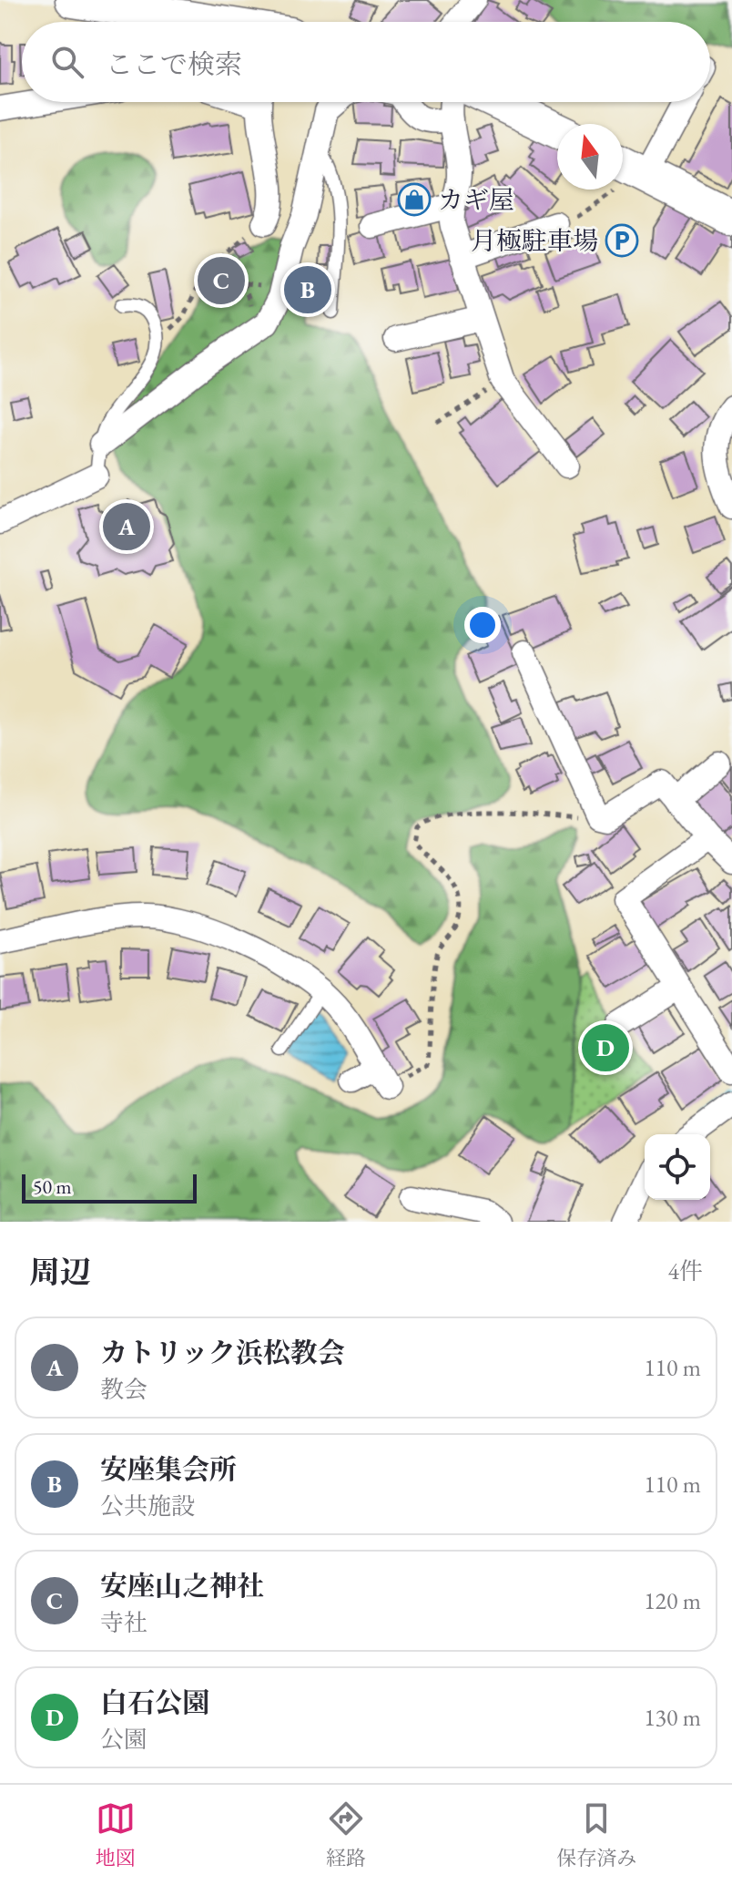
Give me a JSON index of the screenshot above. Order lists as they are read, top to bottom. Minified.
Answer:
{"places":{"shop":["カギ屋"],"parking":["月極駐車場"]},"scale_bar":"50 m","north":"top","page":{"search":"ここで検索","pins":["C","B","A","D"],"scale":"50 m","heading":["周辺","4件"],"list":[{"mark":"A","name":"カトリック浜松教会","note":"教会","value":"110 m"},{"mark":"B","name":"安座集会所","note":"公共施設","value":"110 m"},{"mark":"C","name":"安座山之神社","note":"寺社","value":"120 m"},{"mark":"D","name":"白石公園","note":"公園","value":"130 m"}],"nav":["地図","経路","保存済み"]}}
